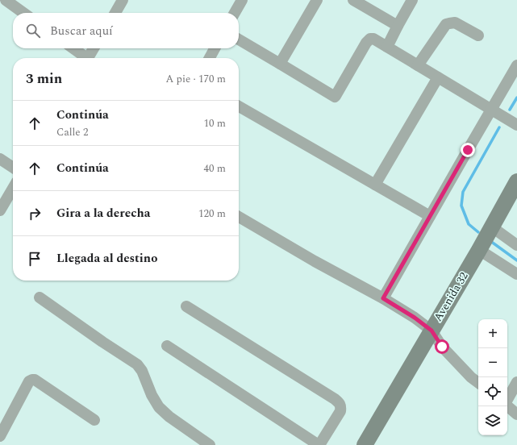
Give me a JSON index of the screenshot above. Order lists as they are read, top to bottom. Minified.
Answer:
{"streets":{"street":["Avenida 32"]},"page":{"search":"Buscar aquí","heading":["3 min","A pie · 170 m"],"list":[["Continúa","Calle 2","10 m"],["Continúa","40 m"],["Gira a la derecha","120 m"],"Llegada al destino"],"map_buttons":["+","−"]}}
